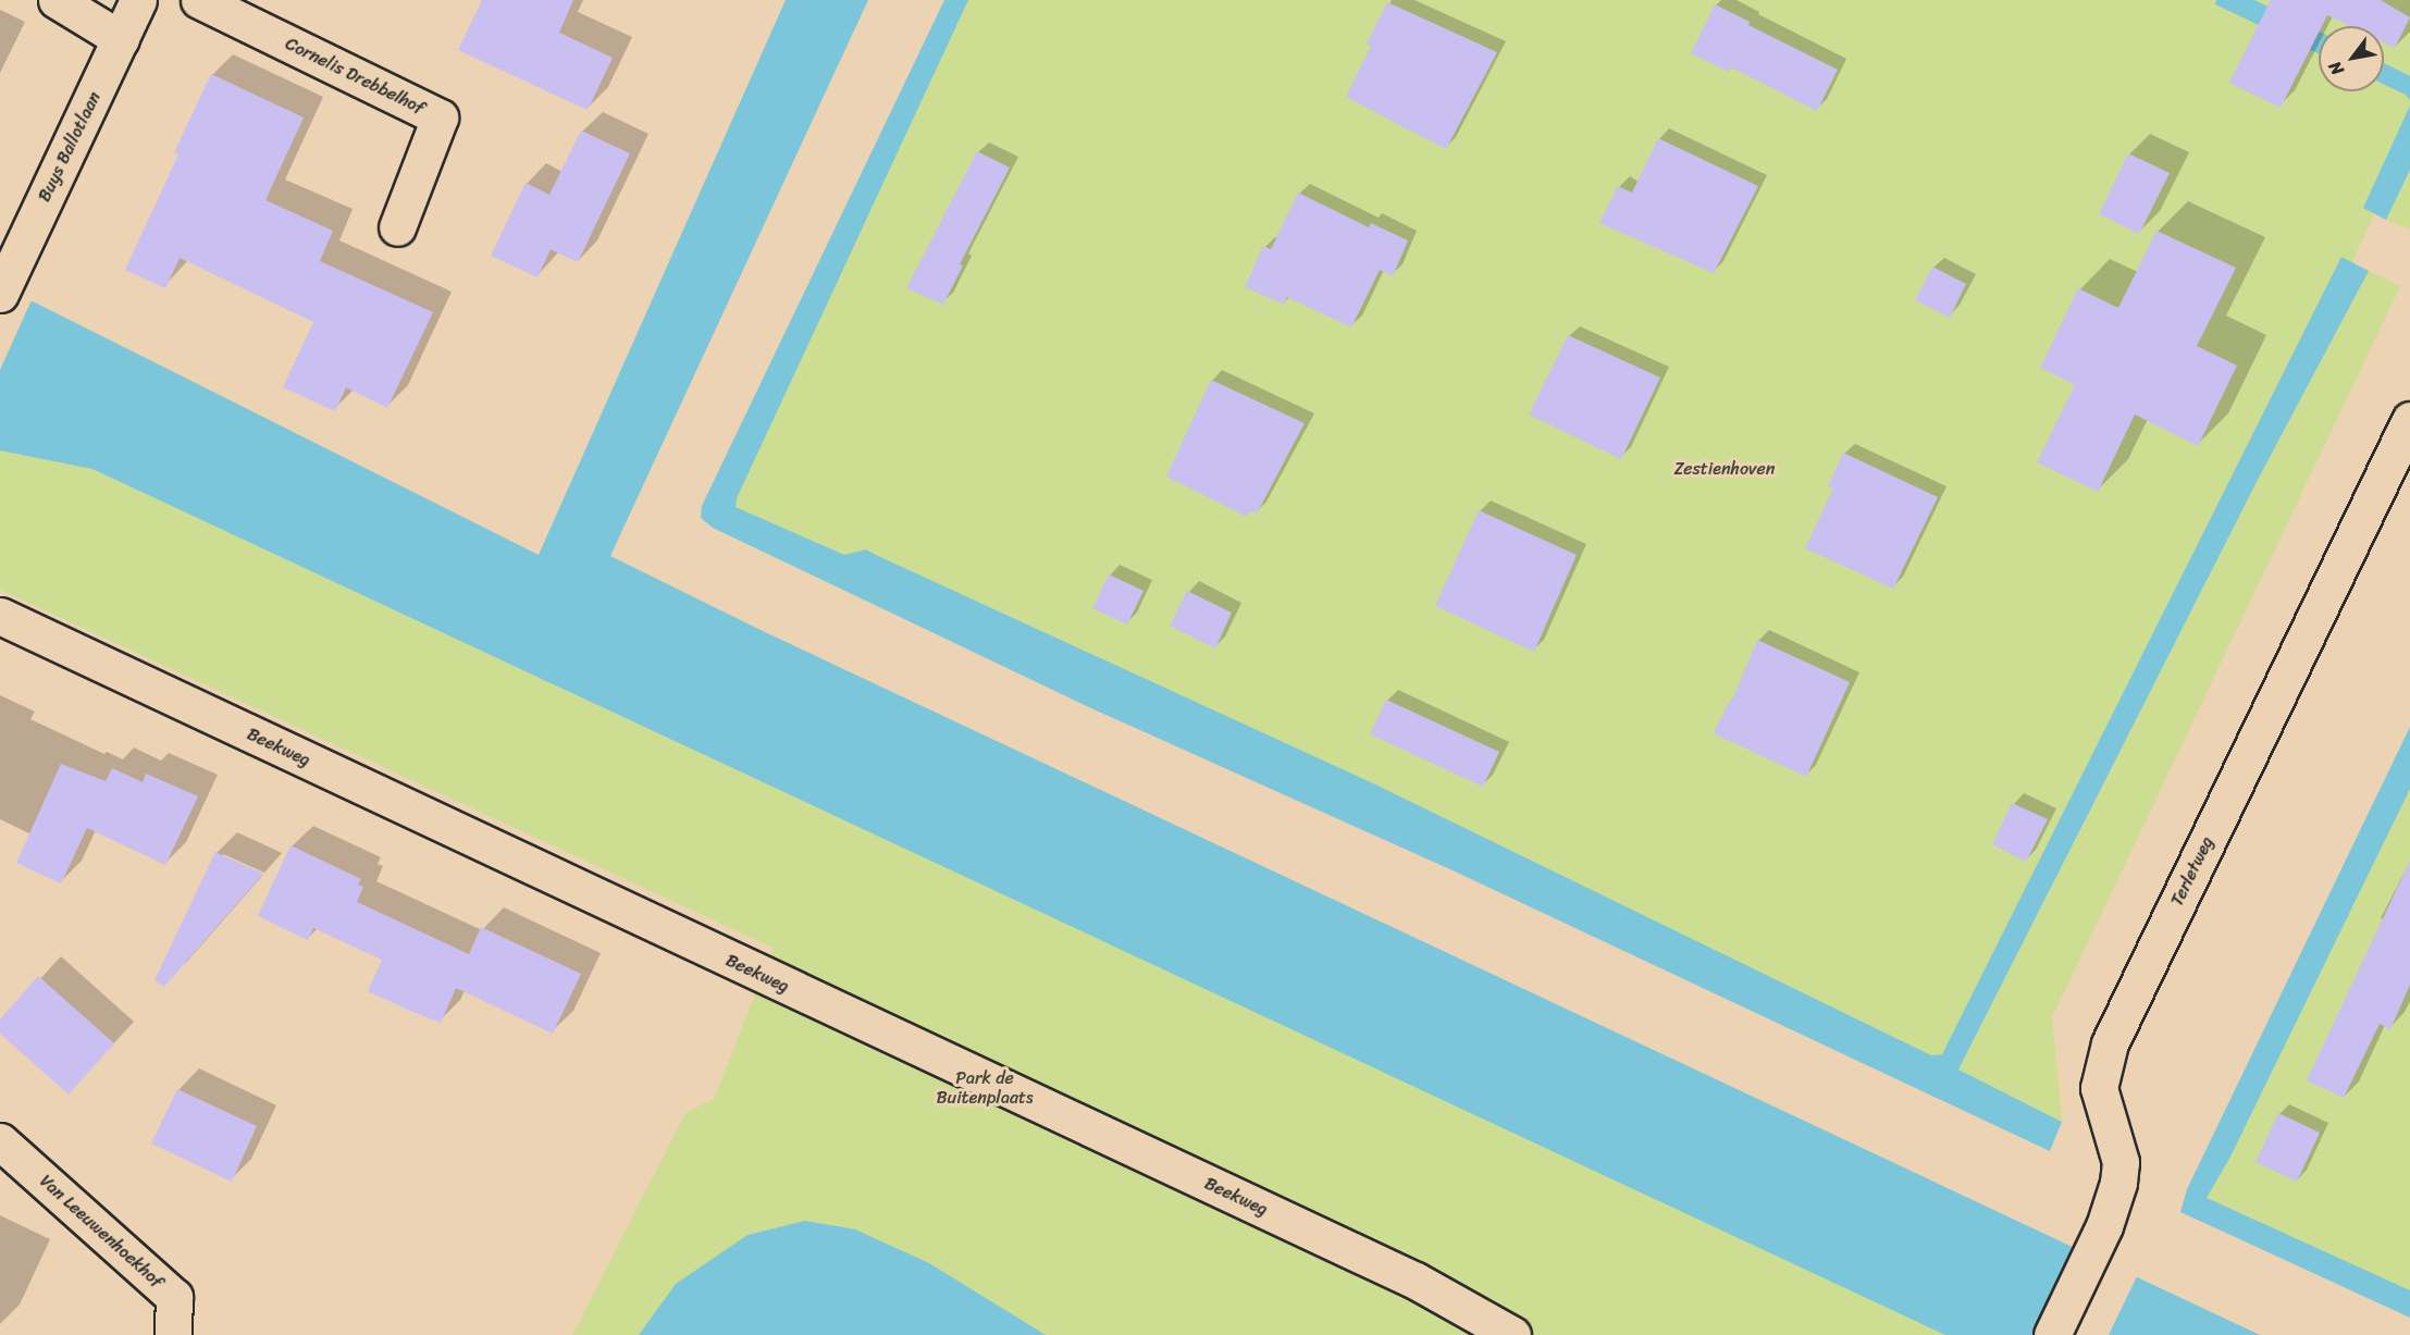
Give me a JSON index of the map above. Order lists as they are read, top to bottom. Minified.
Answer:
{"streets":{"street":["Cornelis Drebbelhof","Buys Ballotlaan","Beekweg","Terletweg","Van Leeuwenhoekhof"]},"parks":["Zestienhoven","Park de Buitenplaats"],"north":"bottom left"}
